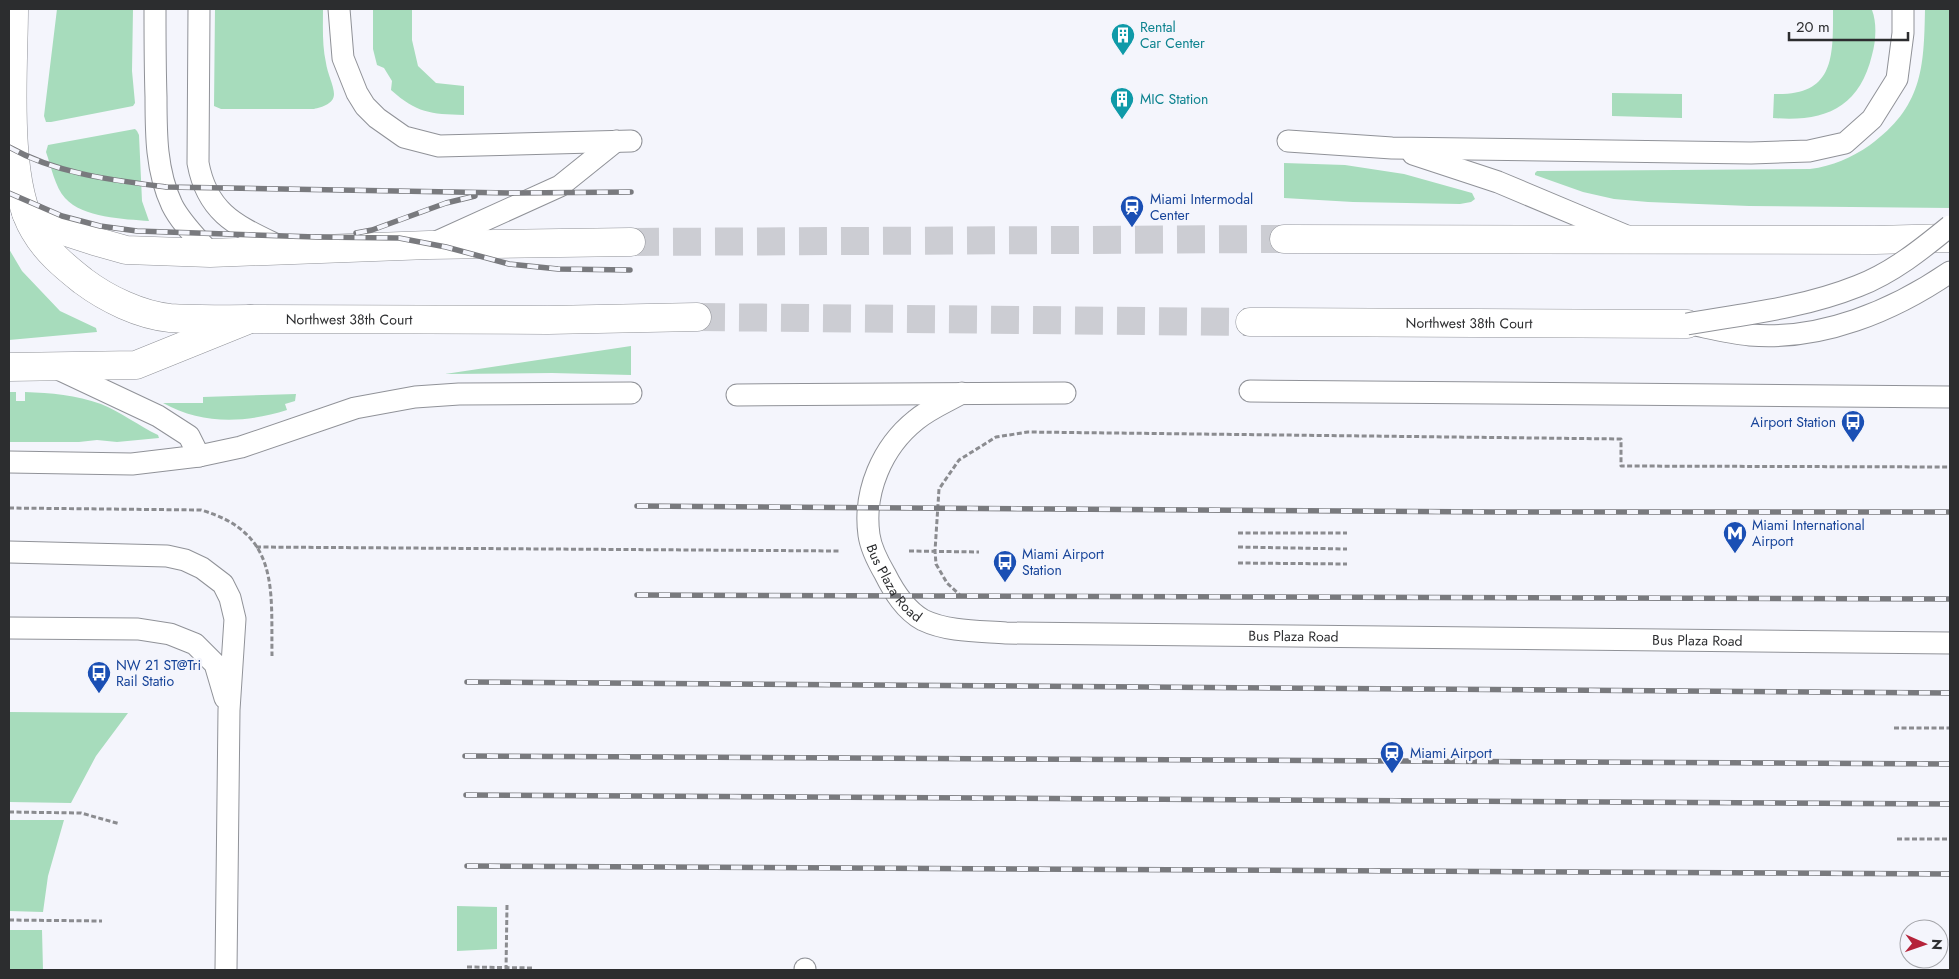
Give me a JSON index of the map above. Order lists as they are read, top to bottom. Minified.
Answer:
{"streets":{"main road":["Northwest 38th Court"],"lane":["Bus Plaza Road"]},"places":{"building":["Rental Car Center","MIC Station"],"station":["Miami Intermodal Center","Miami Airport"],"bus stop":["Airport Station","Miami Airport Station","NW 21 ST@Tri Rail Statio"],"metro station":["Miami International Airport"]},"scale_bar":"20 m","north":"right"}
